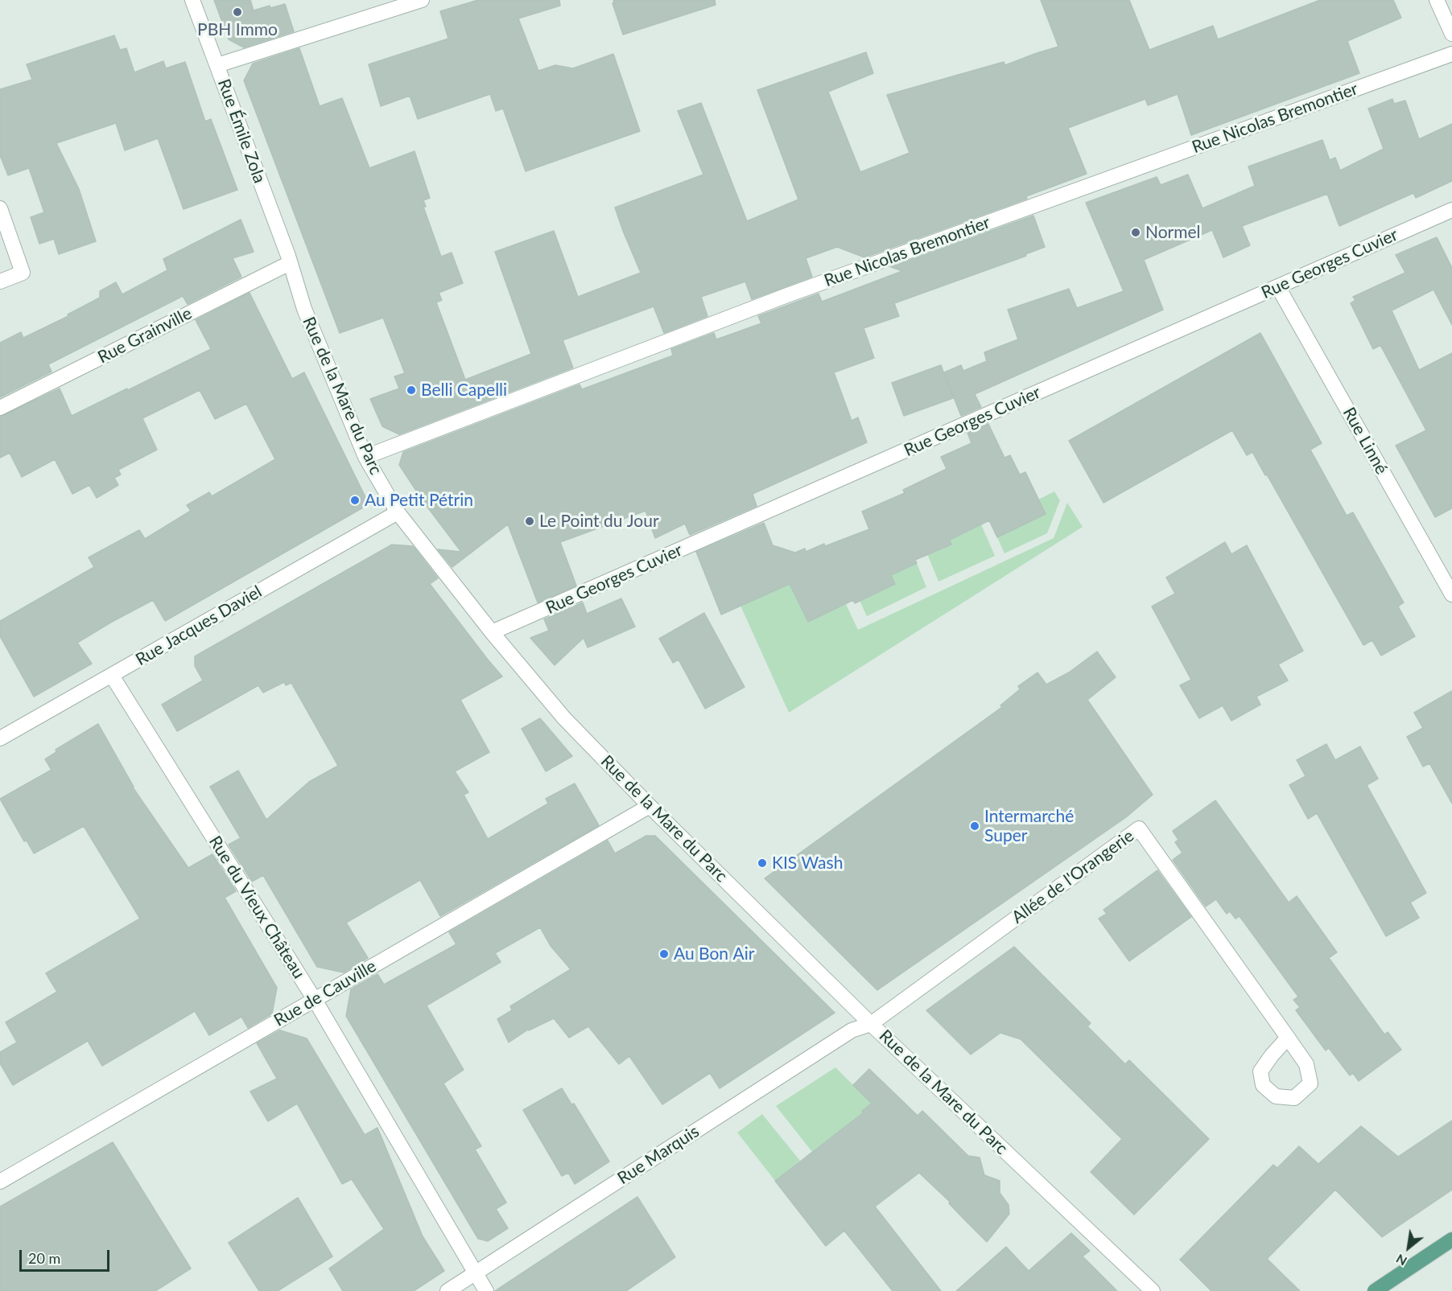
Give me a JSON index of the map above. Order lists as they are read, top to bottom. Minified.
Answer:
{"streets":{"street":["Rue Nicolas Bremontier","Rue Émile Zola","Rue Georges Cuvier","Rue Grainville","Rue de la Mare du Parc","Rue Linné","Rue Jacques Daviel","Allée de l'Orangerie","Rue du Vieux Château","Rue de Cauville","Rue Marquis"]},"crossings":[["Rue Nicolas Bremontier","Rue de la Mare du Parc"],["Rue Émile Zola","Rue Grainville"],["Rue Émile Zola","Rue de la Mare du Parc"],["Rue Georges Cuvier","Rue de la Mare du Parc"],["Rue Georges Cuvier","Rue Linné"],["Rue Grainville","Rue de la Mare du Parc"],["Rue de la Mare du Parc","Rue Jacques Daviel"],["Rue de la Mare du Parc","Allée de l'Orangerie"],["Rue de la Mare du Parc","Rue de Cauville"],["Rue de la Mare du Parc","Rue Marquis"],["Rue Jacques Daviel","Rue du Vieux Château"],["Allée de l'Orangerie","Rue Marquis"],["Rue du Vieux Château","Rue de Cauville"],["Rue du Vieux Château","Rue Marquis"]],"places":["PBH Immo","Normel","Belli Capelli","Au Petit Pétrin","Le Point du Jour","Intermarché Super","KIS Wash","Au Bon Air"],"scale_bar":"20 m","north":"bottom left"}
